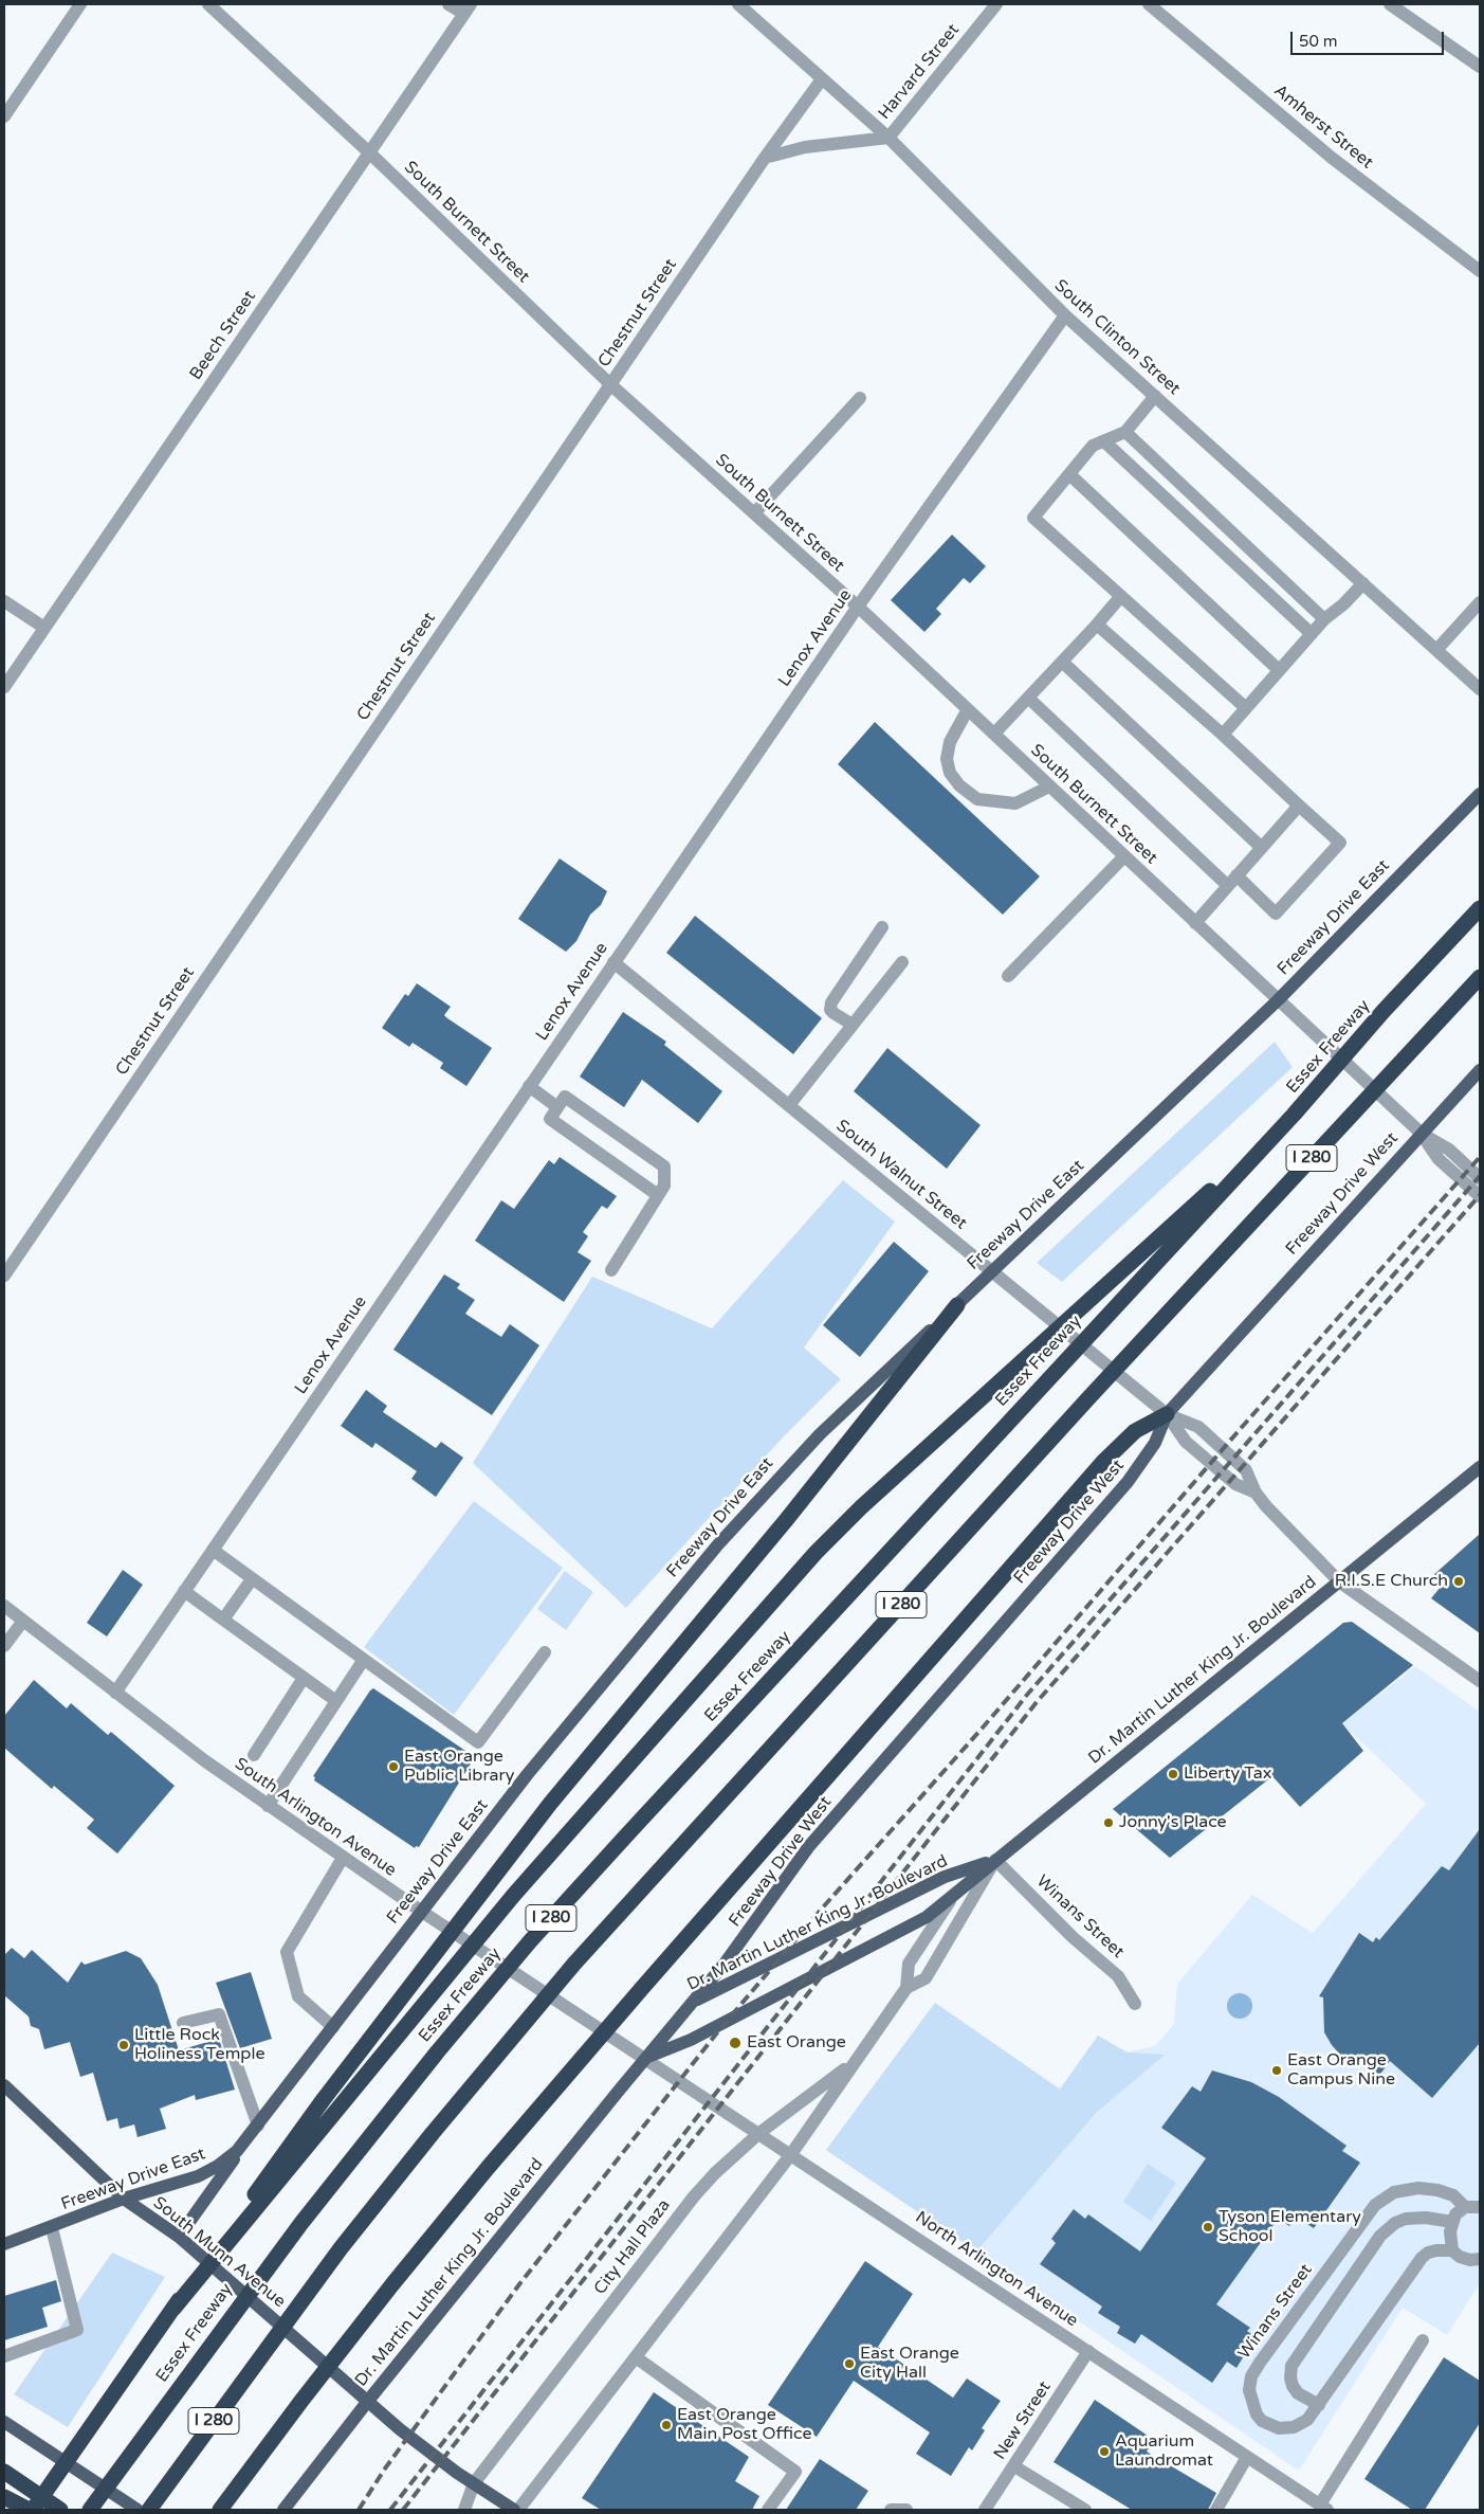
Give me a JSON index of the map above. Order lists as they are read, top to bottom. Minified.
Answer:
{"streets":{"highway":["Essex Freeway","I 280"],"main road":["Freeway Drive East","Freeway Drive West","Dr. Martin Luther King Jr. Boulevard","South Munn Avenue"],"street":["Harvard Street","Amherst Street","South Burnett Street","Chestnut Street","Beech Street","South Clinton Street","Lenox Avenue","South Walnut Street","South Arlington Avenue","Winans Street","City Hall Plaza","North Arlington Avenue","New Street"]},"crossings":[["Harvard Street","Chestnut Street"],["Harvard Street","South Clinton Street"],["South Burnett Street","Chestnut Street"],["South Burnett Street","Beech Street"],["South Burnett Street","Lenox Avenue"],["South Burnett Street","Freeway Drive East"],["South Burnett Street","Freeway Drive West"],["Chestnut Street","South Clinton Street"],["South Clinton Street","Lenox Avenue"],["Lenox Avenue","South Walnut Street"],["Lenox Avenue","South Arlington Avenue"],["Freeway Drive East","South Walnut Street"],["Freeway Drive East","South Arlington Avenue"],["Freeway Drive East","South Munn Avenue"],["South Walnut Street","Freeway Drive West"],["South Walnut Street","Dr. Martin Luther King Jr. Boulevard"],["Freeway Drive West","Dr. Martin Luther King Jr. Boulevard"],["Dr. Martin Luther King Jr. Boulevard","South Arlington Avenue"],["Dr. Martin Luther King Jr. Boulevard","Winans Street"],["Dr. Martin Luther King Jr. Boulevard","City Hall Plaza"],["Dr. Martin Luther King Jr. Boulevard","South Munn Avenue"],["Dr. Martin Luther King Jr. Boulevard","North Arlington Avenue"],["South Arlington Avenue","North Arlington Avenue"],["Winans Street","City Hall Plaza"],["City Hall Plaza","South Munn Avenue"],["City Hall Plaza","North Arlington Avenue"],["North Arlington Avenue","New Street"]],"places":["R.I.S.E Church","East Orange Public Library","Liberty Tax","Jonny's Place","East Orange","Little Rock Holiness Temple","East Orange Campus Nine","Tyson Elementary School","East Orange City Hall","East Orange Main Post Office","Aquarium Laundromat"],"scale_bar":"50 m"}
